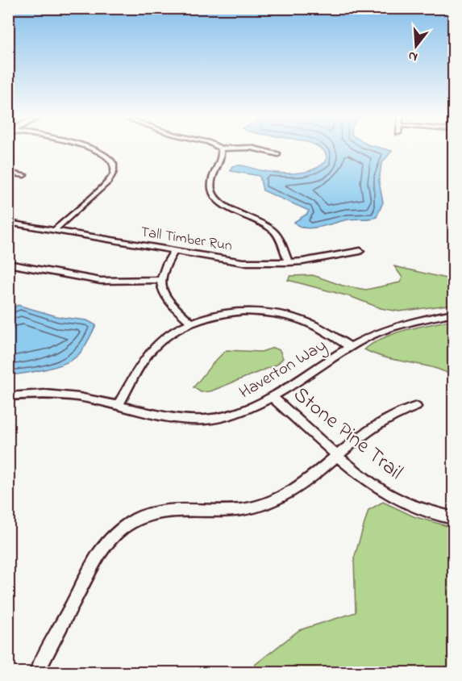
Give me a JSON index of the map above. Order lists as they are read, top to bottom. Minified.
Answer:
{"streets":{"street":["Tall Timber Run","Haverton Way","Stone Pine Trail"]},"crossings":[["Haverton Way","Stone Pine Trail"]],"north":"bottom"}
